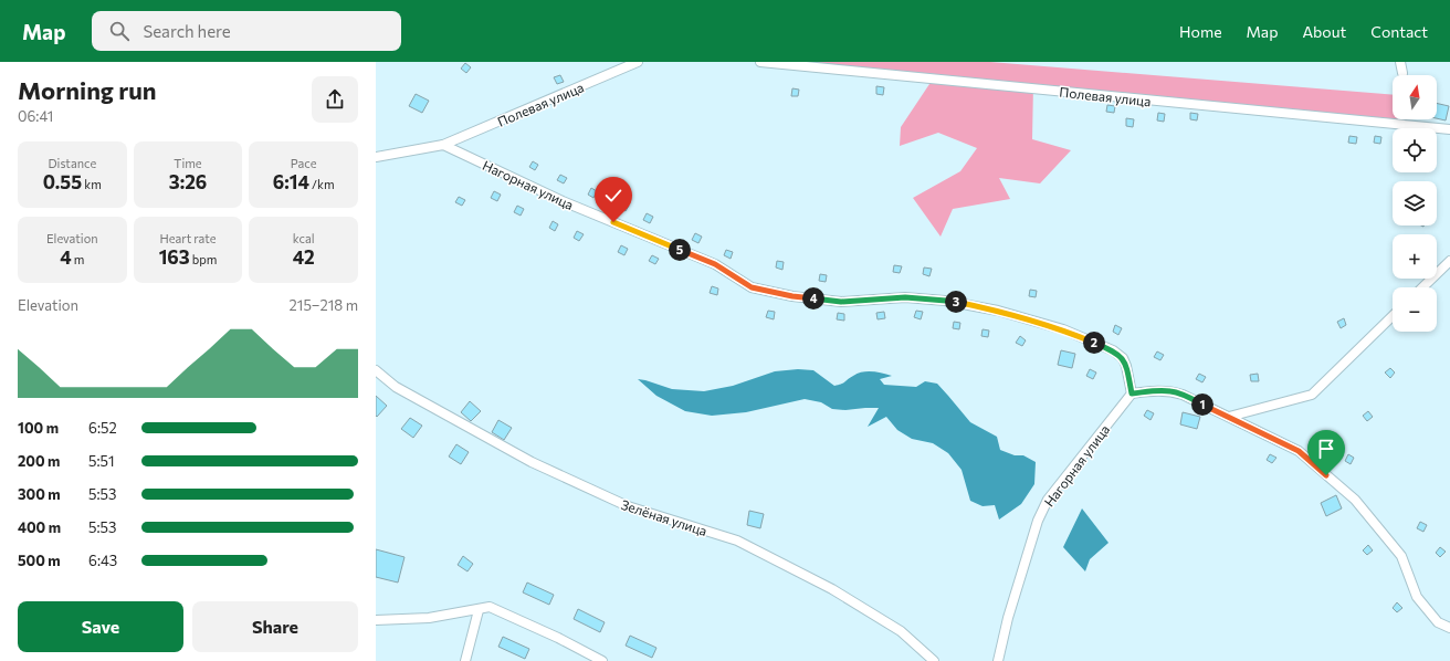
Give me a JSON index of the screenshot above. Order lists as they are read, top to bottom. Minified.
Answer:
{"streets":{"street":["Полевая улица","Нагорная улица","Зелёная улица"]},"crossings":[["Полевая улица","Нагорная улица"]],"north":"top","page":{"header":"Map","search":"Search here","nav":["Home","Map","About","Contact"],"heading":["Morning run","06:41"],"map_buttons":["+","−"],"stats":[["Distance","0.55 km"],["Time","3:26"],["Pace","6:14 /km"],["Elevation","4 m"],["Heart rate","163 bpm"],["kcal","42"]],"pins":["5","4","3","2","1"],"chart":["Elevation","215–218 m"],"list":[{"name":"100 m","note":"6:52"},{"name":"200 m","note":"5:51"},{"name":"300 m","note":"5:53"},{"name":"400 m","note":"5:53"},{"name":"500 m","note":"6:43"}],"buttons":["Save","Share"]}}
